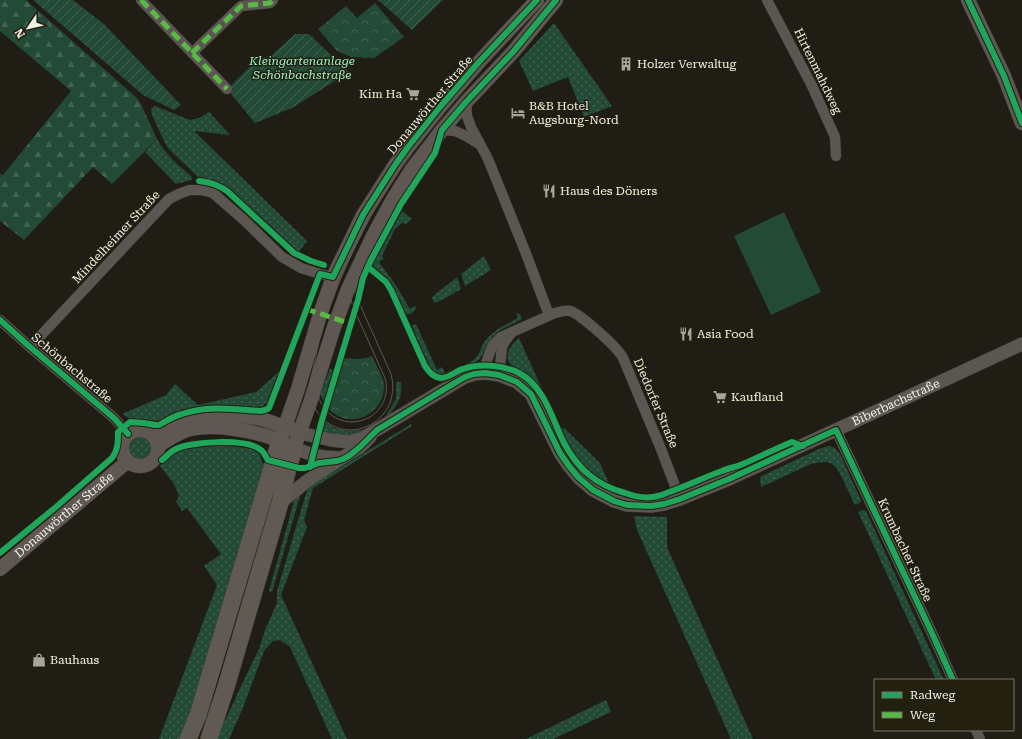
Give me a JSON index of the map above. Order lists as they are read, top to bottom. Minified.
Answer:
{"streets":{"main road":["Donauwörther Straße"],"street":["Hirtenmahdweg","Mindelheimer Straße","Schönbachstraße","Biberbachstraße","Diedorfer Straße","Krumbacher Straße"]},"crossings":[["Donauwörther Straße","Mindelheimer Straße"],["Donauwörther Straße","Schönbachstraße"],["Donauwörther Straße","Biberbachstraße"],["Mindelheimer Straße","Schönbachstraße"],["Biberbachstraße","Diedorfer Straße"],["Biberbachstraße","Krumbacher Straße"]],"parks":["Kleingartenanlage Schönbachstraße"],"places":{"building":["Holzer Verwaltug"],"supermarket":["Kim Ha","Kaufland"],"hotel":["B&B Hotel Augsburg-Nord"],"restaurant":["Haus des Döners","Asia Food"],"shop":["Bauhaus"]},"legend":["Radweg","Weg"],"north":"bottom left"}
